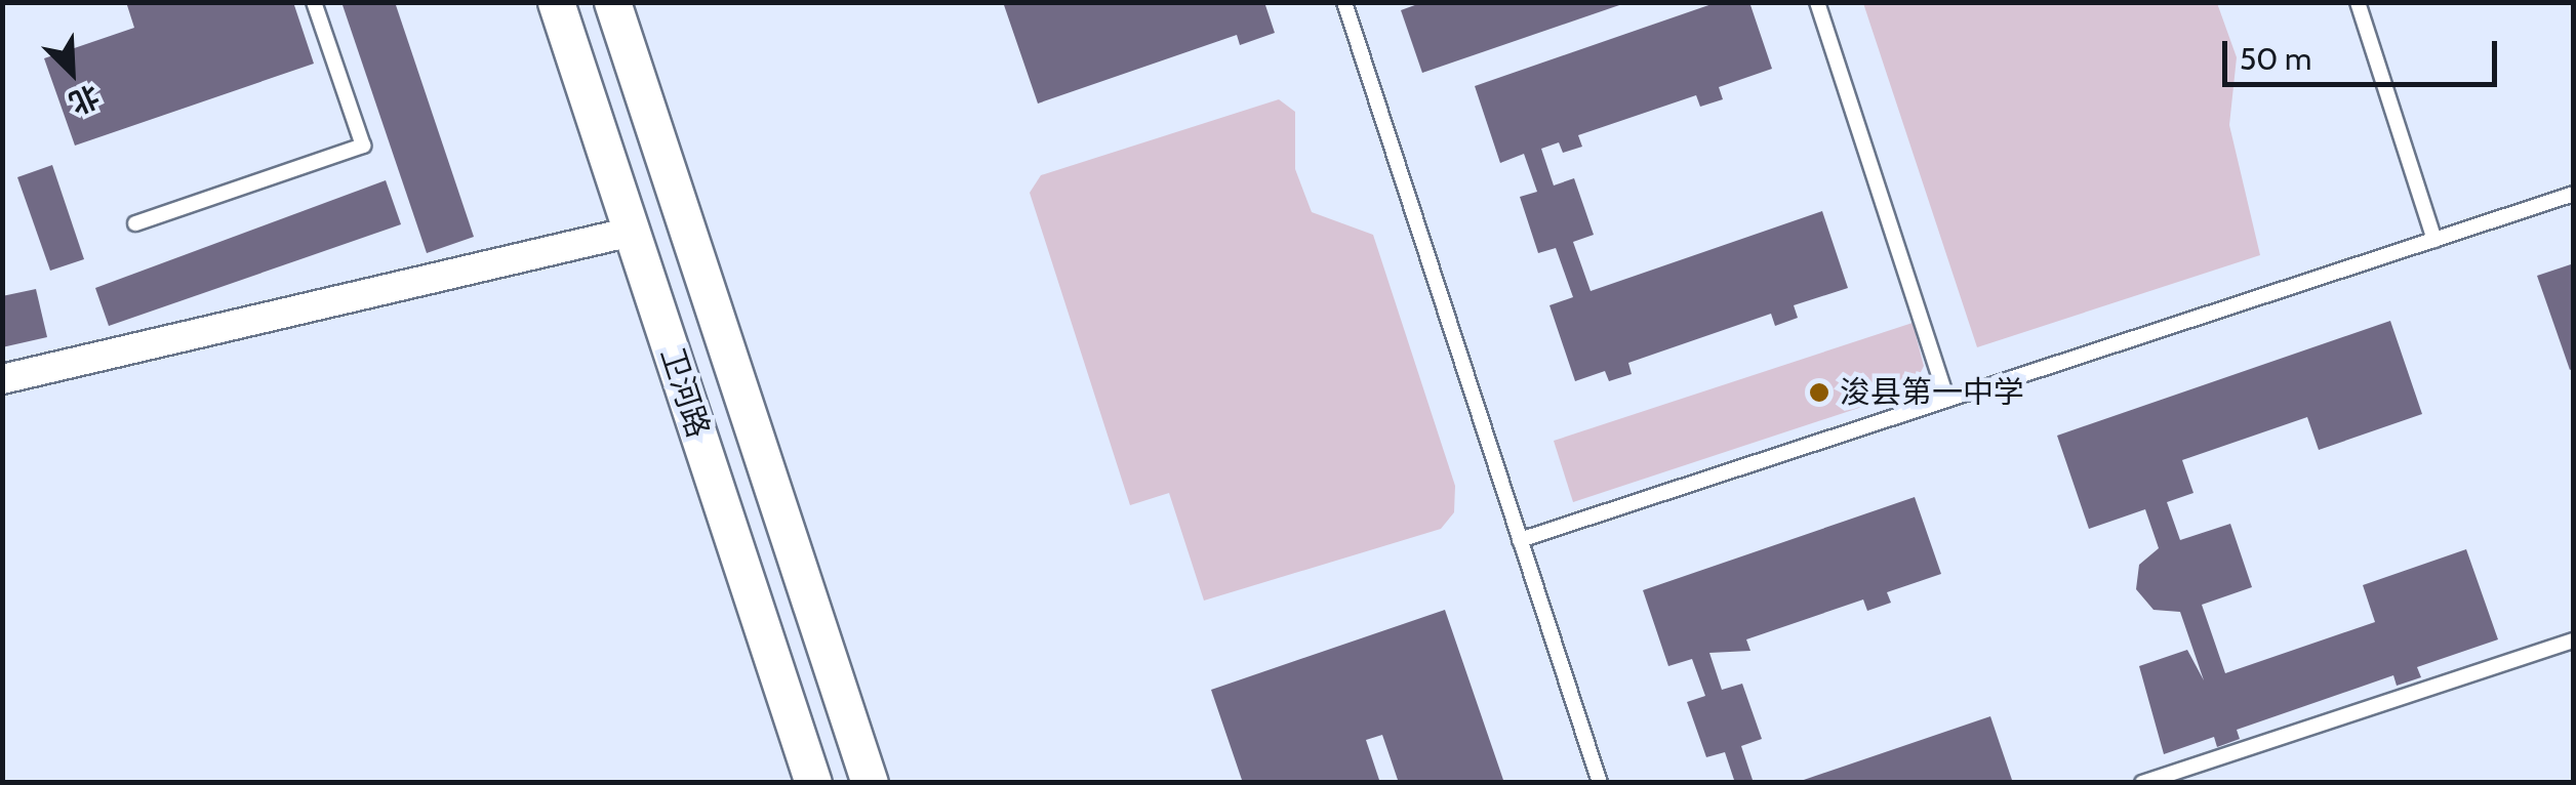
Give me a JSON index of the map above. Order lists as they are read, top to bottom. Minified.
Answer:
{"streets":{"street":["卫河路"]},"places":["浚县第一中学"],"scale_bar":"50 m","north":"bottom right"}
